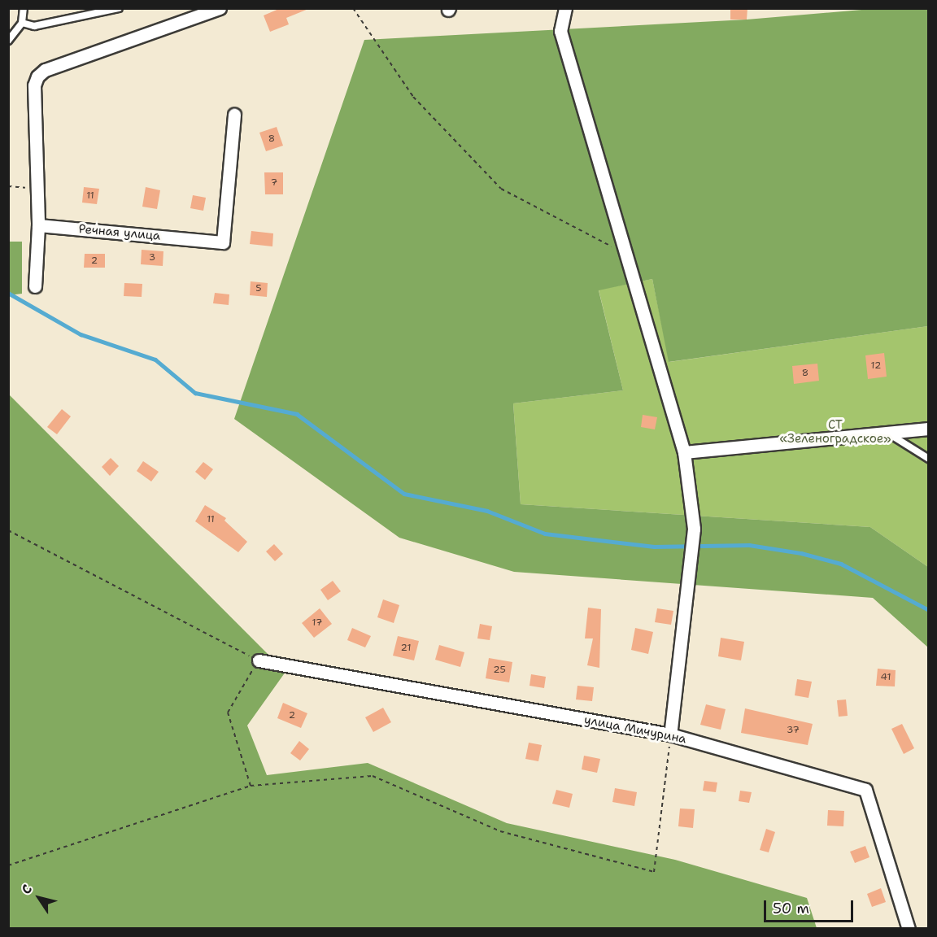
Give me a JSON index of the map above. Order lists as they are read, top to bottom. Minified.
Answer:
{"streets":{"street":["Речная улица","улица Мичурина"]},"parks":["СТ «Зеленоградское»"],"house_numbers":["8","7","11","3","2","5","12","8","11","17","21","25","41","2","37"],"scale_bar":"50 m","north":"top left"}
